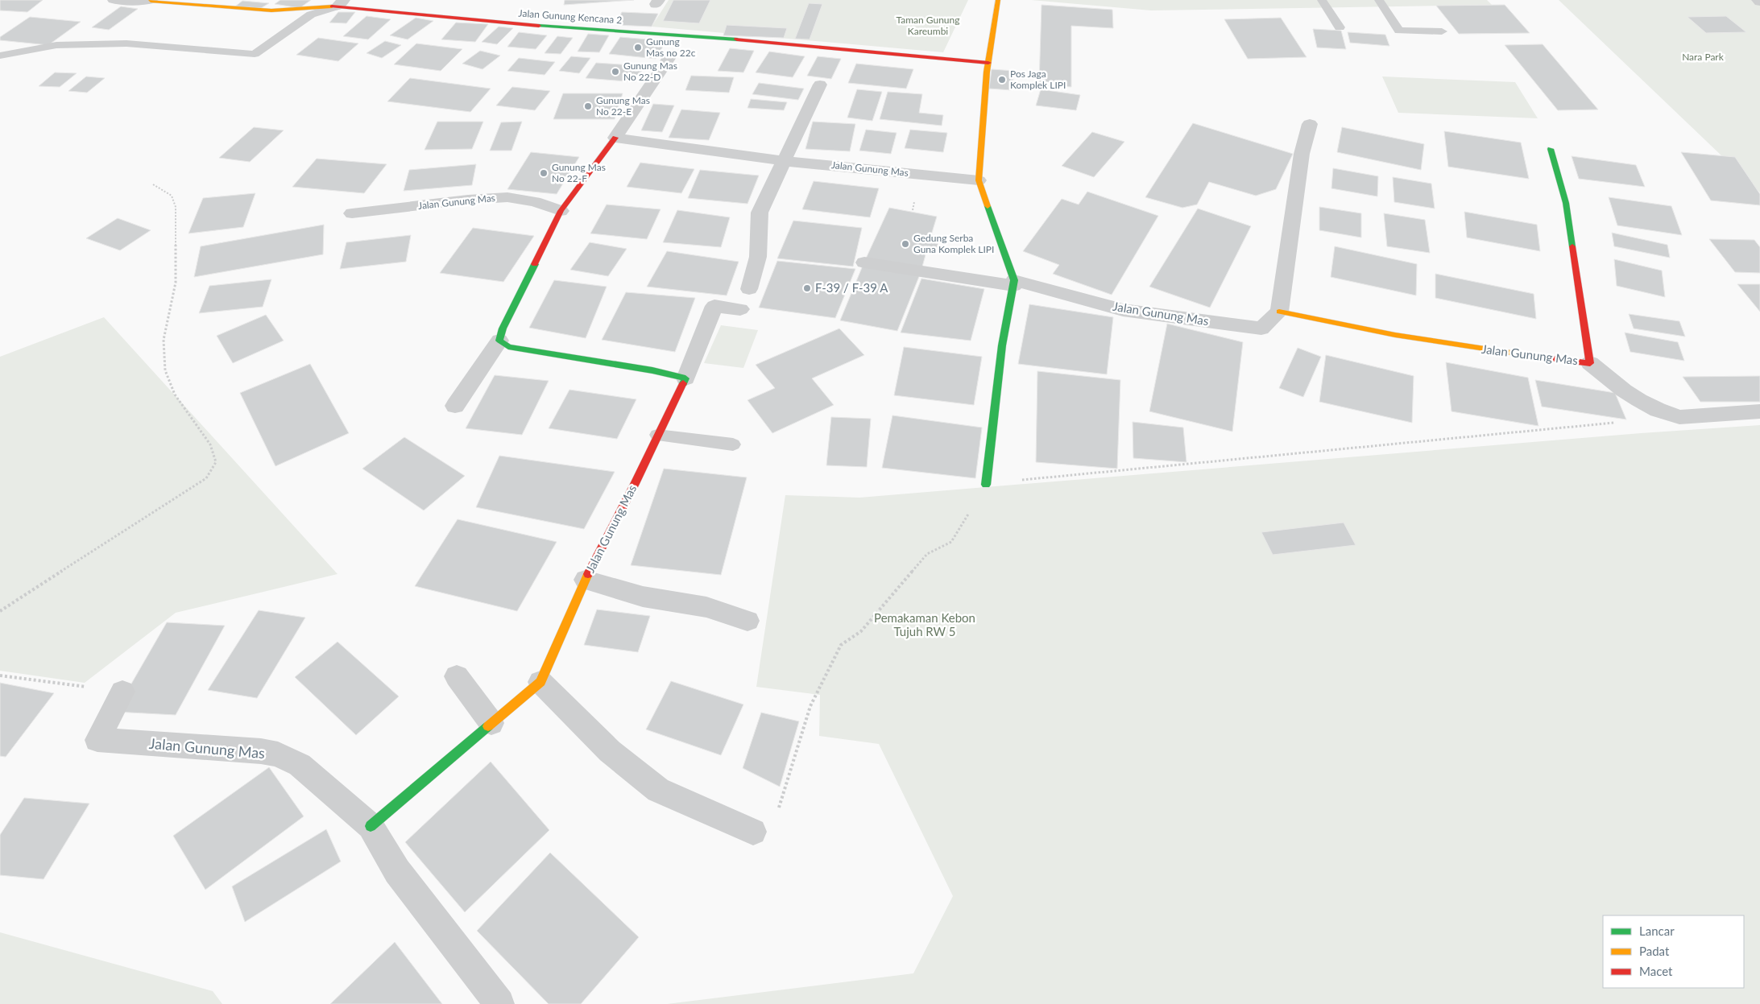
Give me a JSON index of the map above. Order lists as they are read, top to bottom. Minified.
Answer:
{"streets":{"street":["Jalan Gunung Kencana 2","Jalan Gunung Mas"]},"parks":["Taman Gunung Kareumbi","Nara Park","Pemakaman Kebon Tujuh RW 5"],"places":["Gunung Mas no 22c","Gunung Mas No 22-D","Pos Jaga Komplek LIPI","Gunung Mas No 22-E","Gunung Mas No 22-F","Gedung Serba Guna Komplek LIPI","F-39 / F-39 A"],"legend":["Lancar","Padat","Macet"]}
